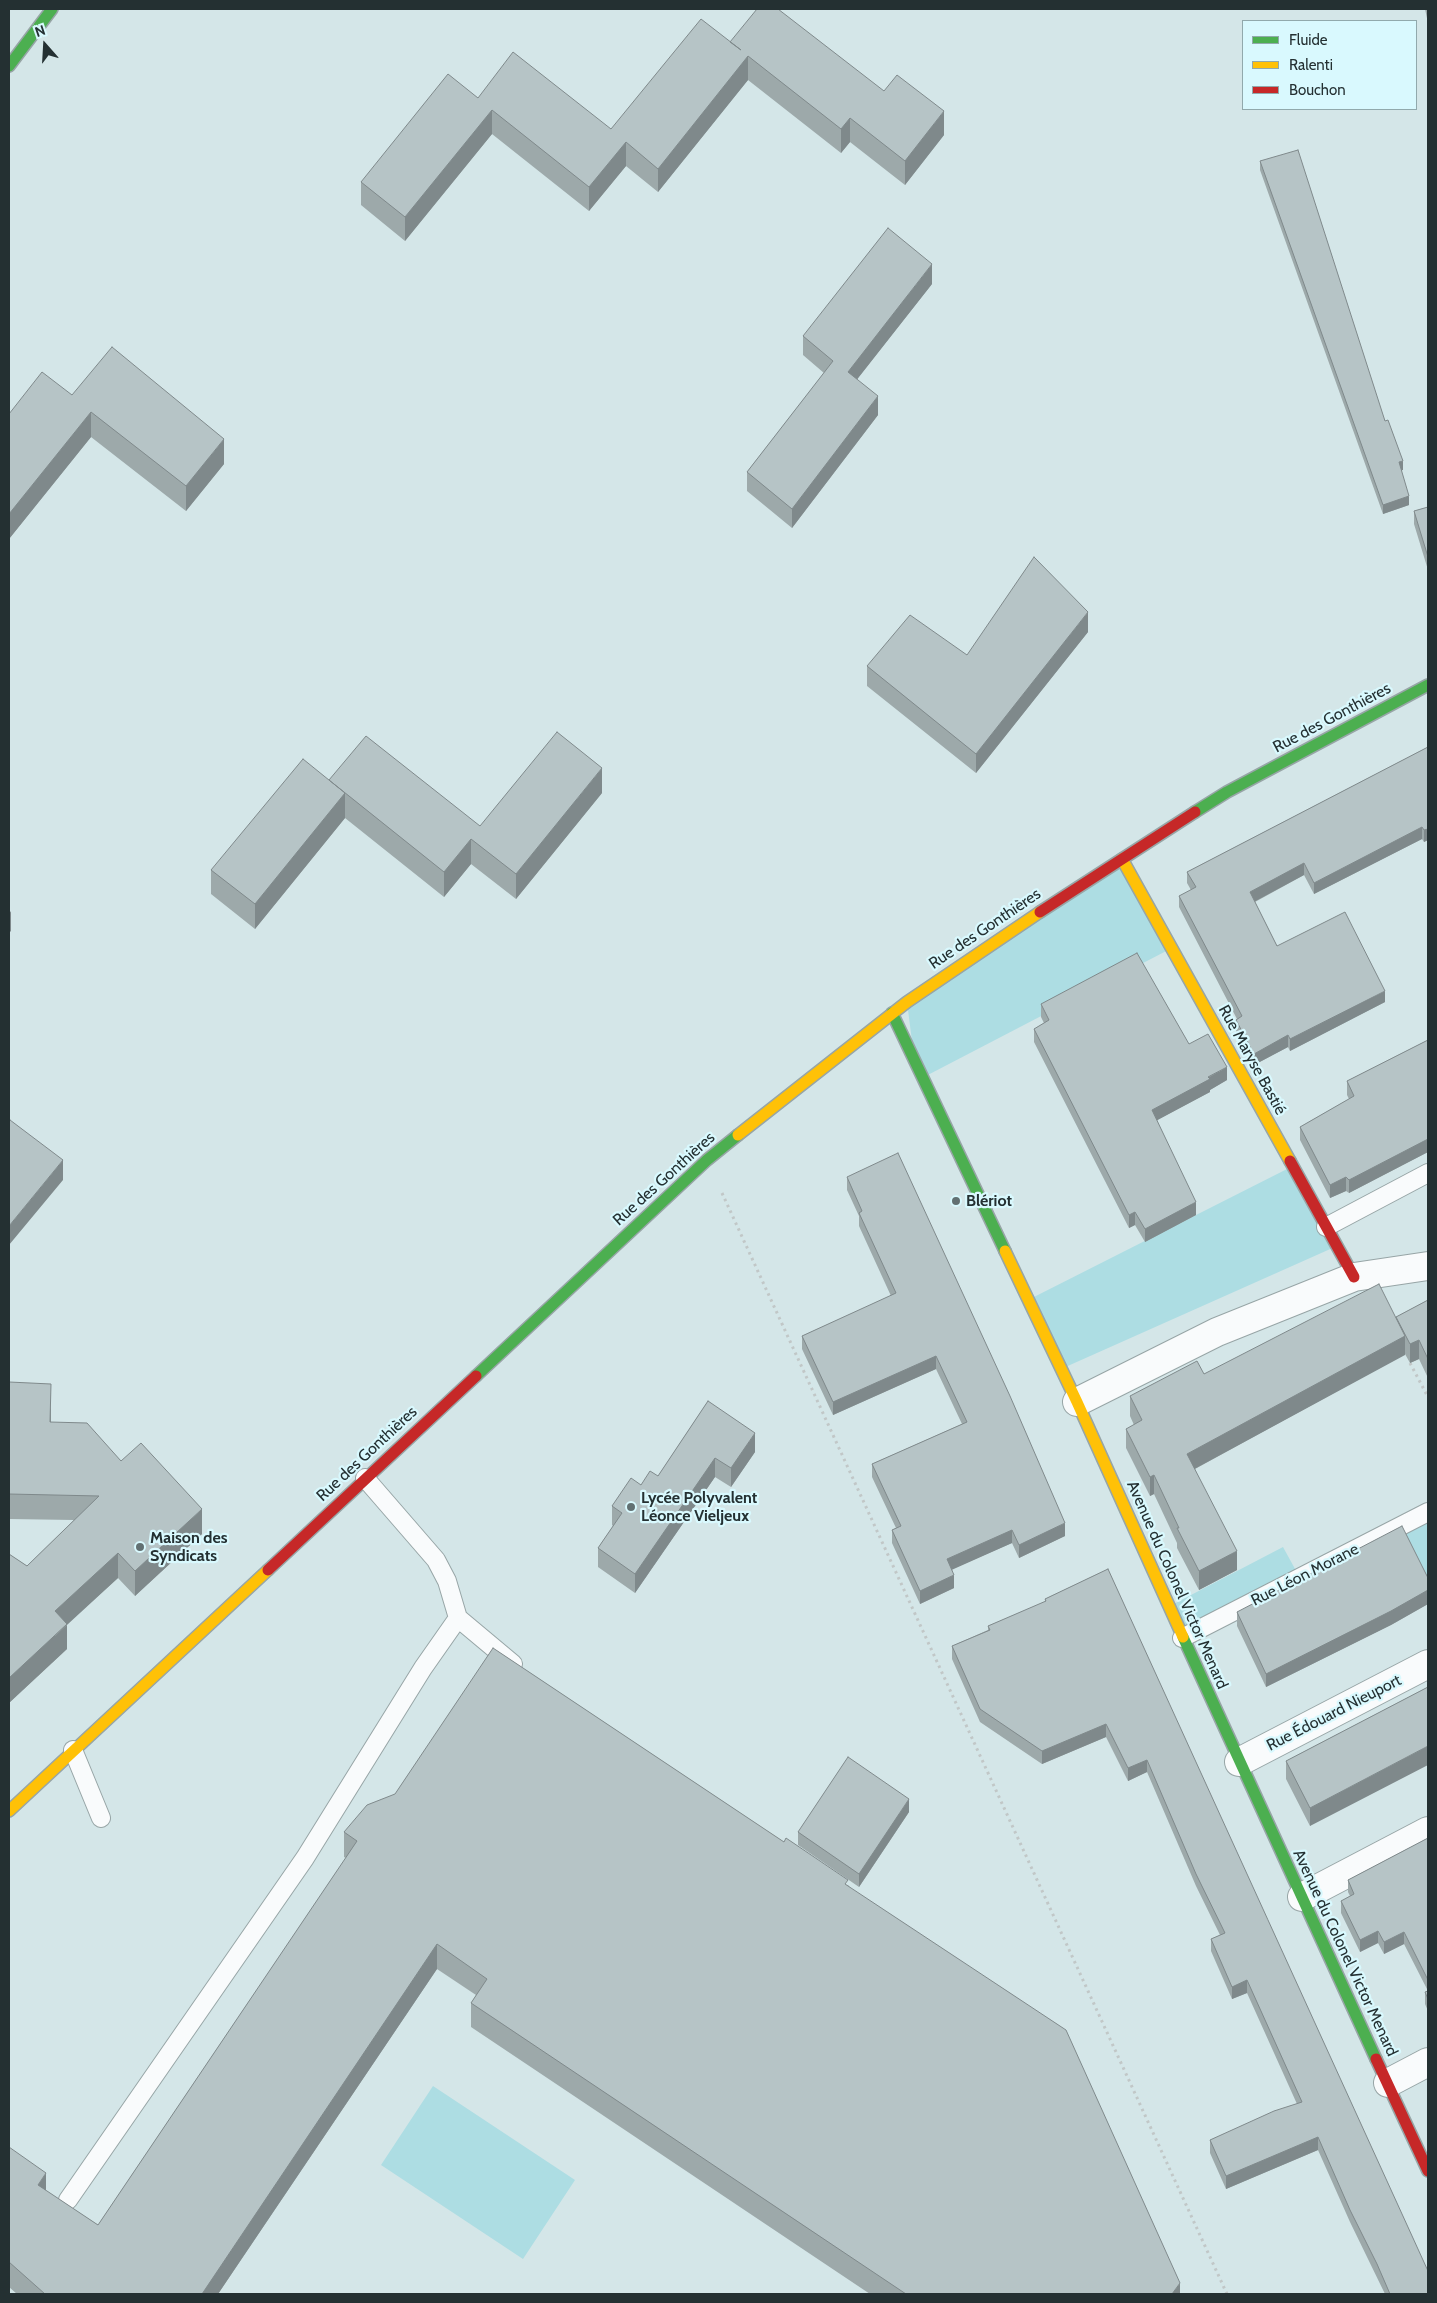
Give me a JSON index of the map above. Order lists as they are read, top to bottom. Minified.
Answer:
{"streets":{"main road":["Rue des Gonthières","Rue Maryse Bastié","Avenue du Colonel Victor Menard"],"street":["Rue Édouard Nieuport"],"lane":["Rue Léon Morane"]},"crossings":[["Rue des Gonthières","Rue Maryse Bastié"],["Rue des Gonthières","Avenue du Colonel Victor Menard"],["Rue Léon Morane","Avenue du Colonel Victor Menard"],["Avenue du Colonel Victor Menard","Rue Édouard Nieuport"]],"places":["Blériot","Lycée Polyvalent Léonce Vieljeux","Maison des Syndicats"],"legend":["Fluide","Ralenti","Bouchon"],"north":"top"}
